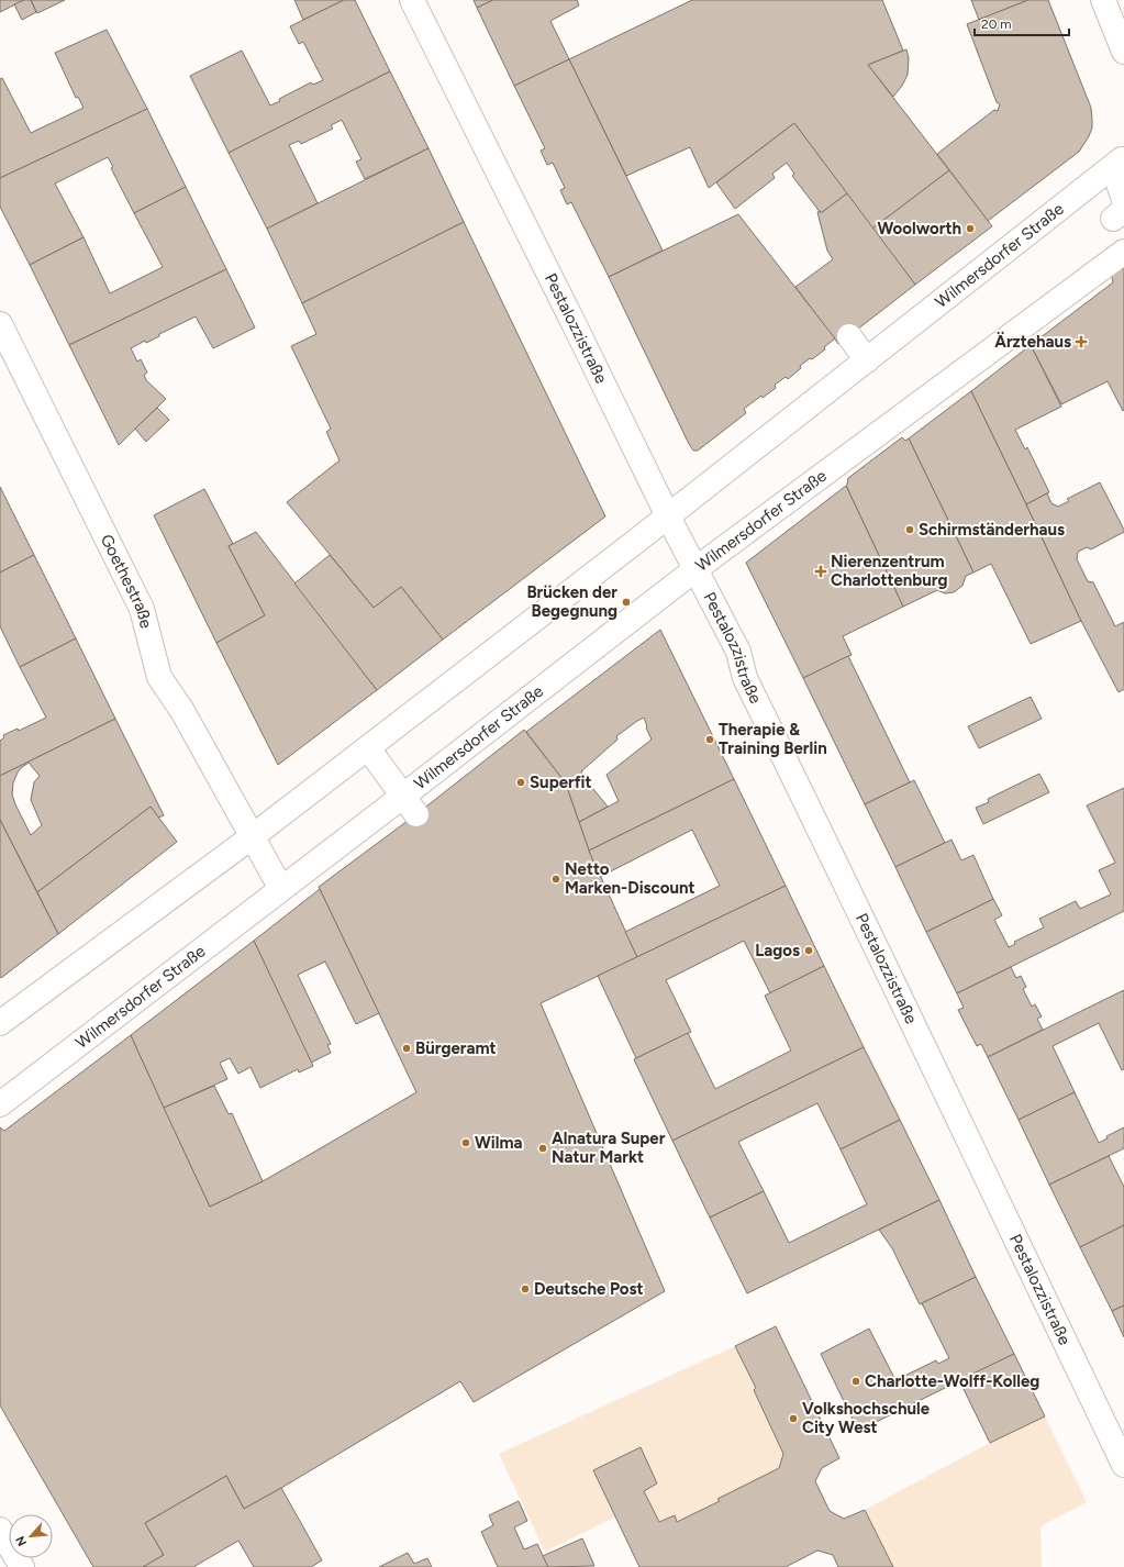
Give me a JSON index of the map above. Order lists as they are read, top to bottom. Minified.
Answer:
{"streets":{"street":["Wilmersdorfer Straße","Pestalozzistraße","Goethestraße"]},"crossings":[["Wilmersdorfer Straße","Pestalozzistraße"],["Wilmersdorfer Straße","Goethestraße"]],"places":{"other":["Woolworth","Schirmständerhaus","Brücken der Begegnung","Therapie & Training Berlin","Superfit","Netto Marken-Discount","Lagos","Bürgeramt","Wilma","Alnatura Super Natur Markt","Deutsche Post","Charlotte-Wolff-Kolleg","Volkshochschule City West"],"health":["Ärztehaus","Nierenzentrum Charlottenburg"]},"scale_bar":"20 m","north":"bottom left"}
